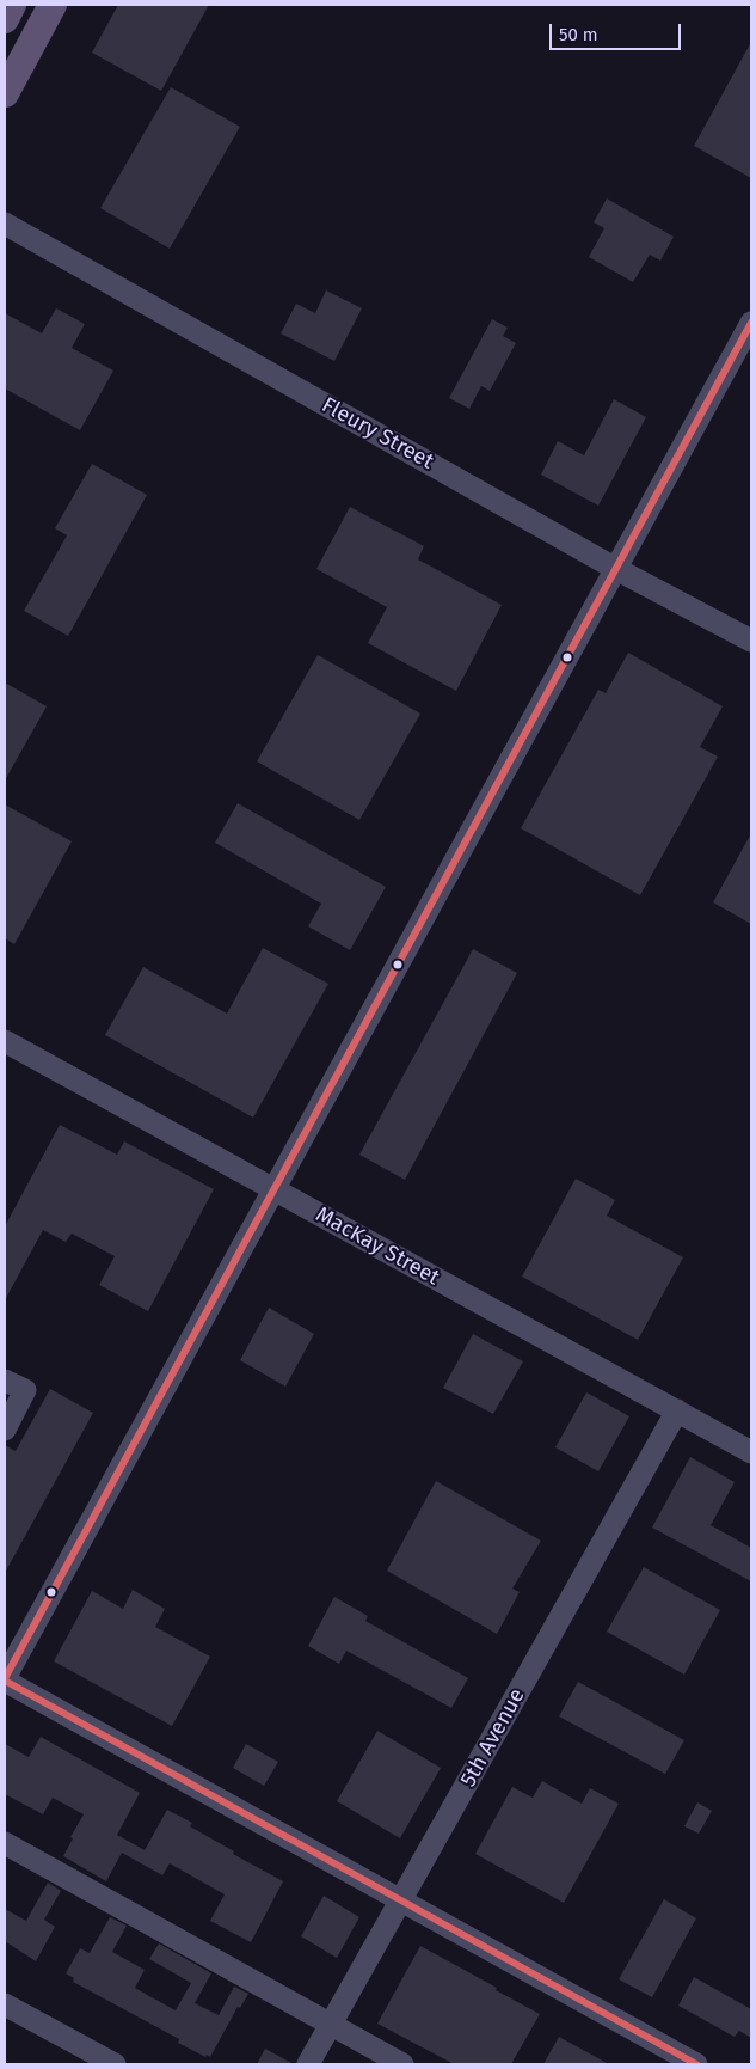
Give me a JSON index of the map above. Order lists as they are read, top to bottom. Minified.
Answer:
{"streets":{"street":["Fleury Street","MacKay Street","5th Avenue"]},"crossings":[["MacKay Street","5th Avenue"]],"scale_bar":"50 m"}
